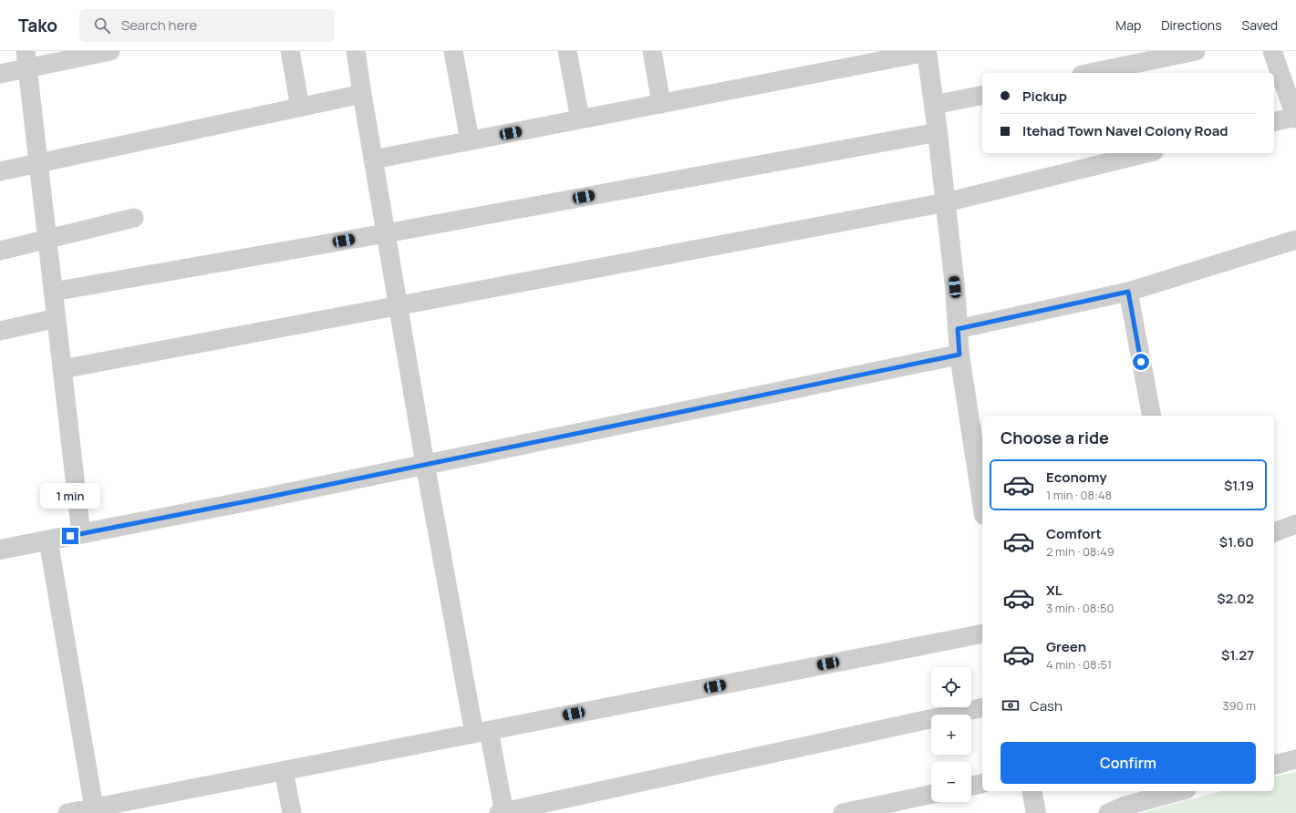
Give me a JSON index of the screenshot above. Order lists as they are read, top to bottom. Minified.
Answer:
{"page":{"header":"Tako","search":"Search here","nav":["Map","Directions","Saved"],"banner":["Pickup","Itehad Town Navel Colony Road"],"heading":"Choose a ride","list":[{"name":"Economy","note":"1 min · 08:48","value":"$1.19"},{"name":"Comfort","note":"2 min · 08:49","value":"$1.60"},{"name":"XL","note":"3 min · 08:50","value":"$2.02"},{"name":"Green","note":"4 min · 08:51","value":"$1.27"}],"bubble":"1 min","map_buttons":["+","−"],"pay":["Cash","390 m"],"buttons":"Confirm"}}
